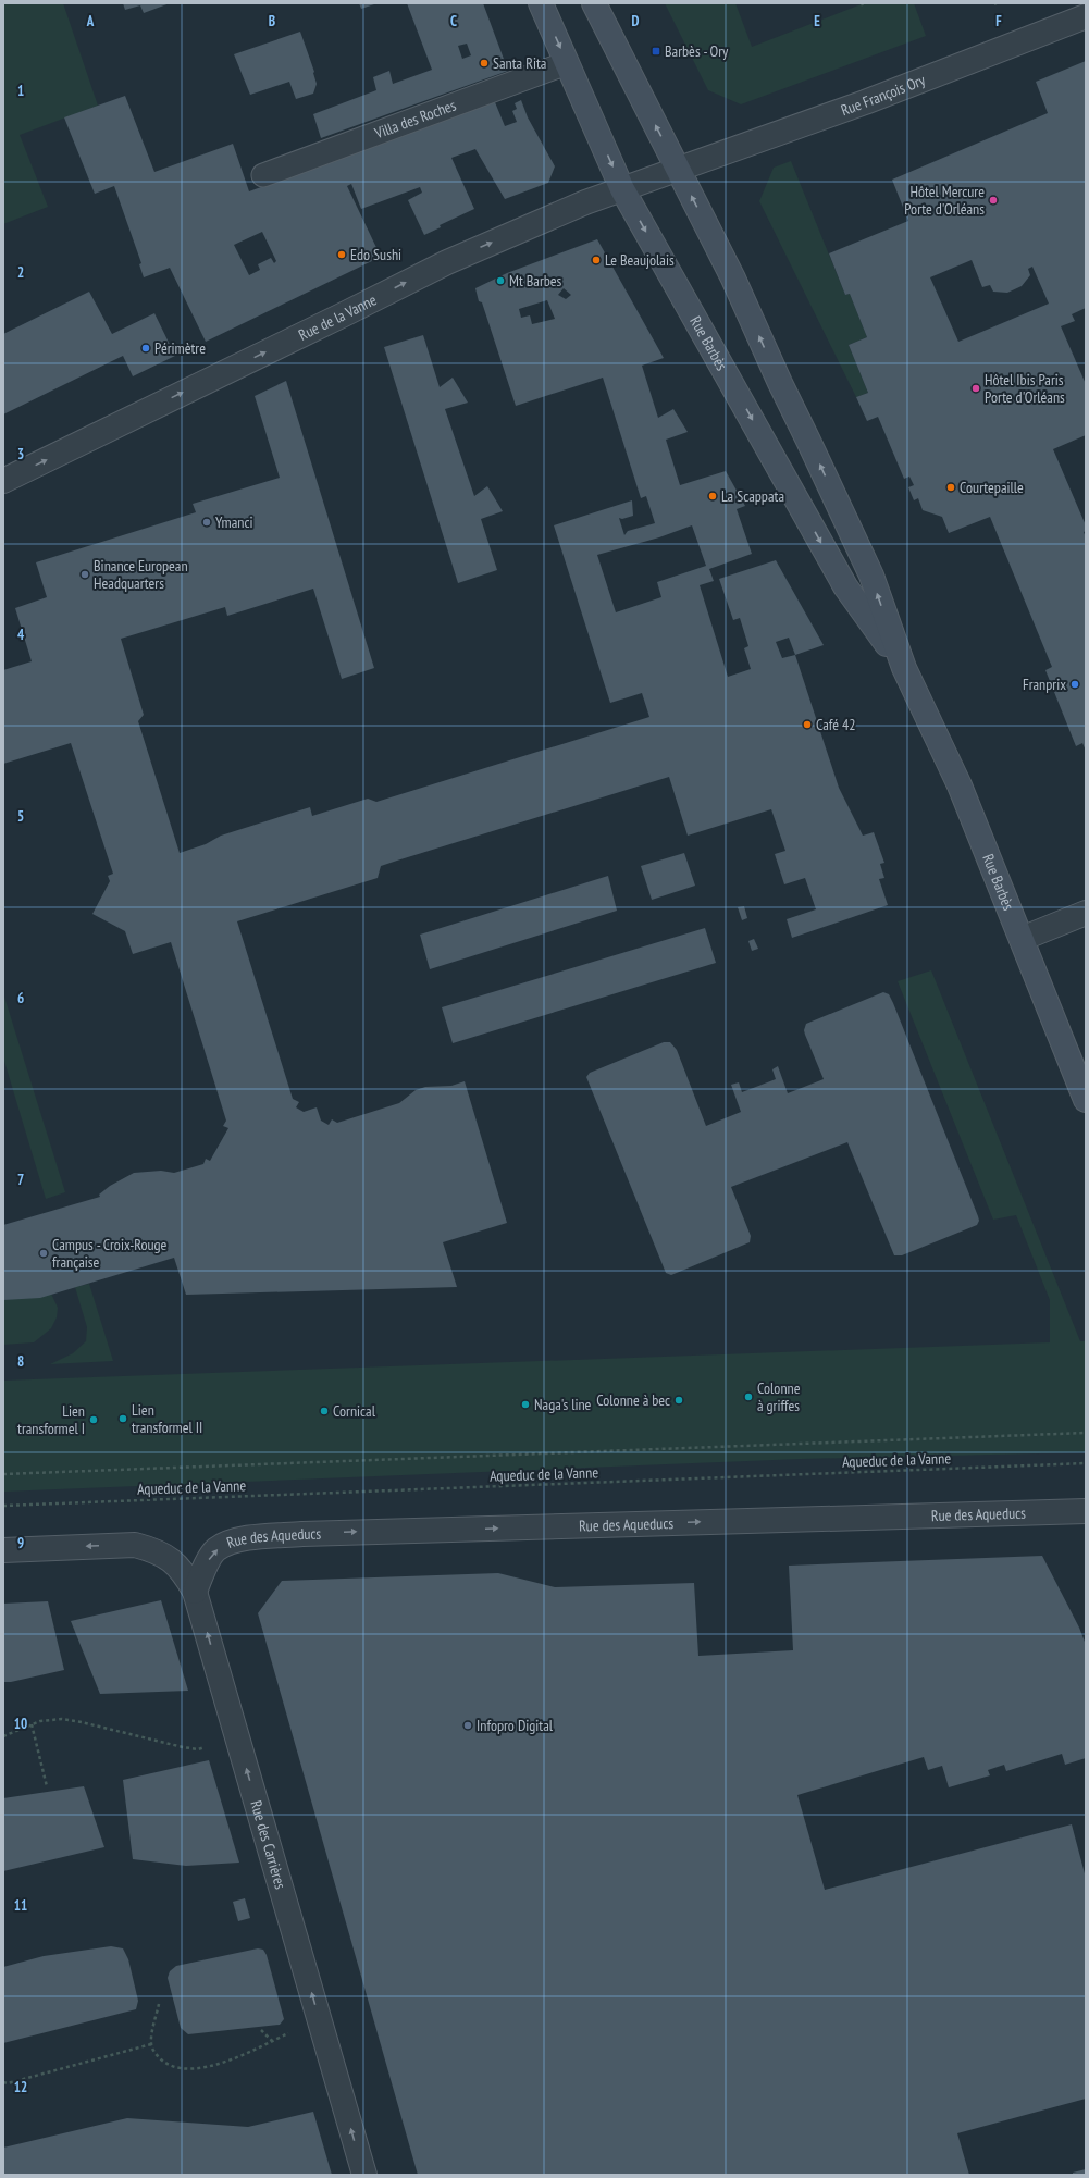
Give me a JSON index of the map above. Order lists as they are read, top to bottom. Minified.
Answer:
{"streets":{"main road":["Rue Barbès"],"street":["Rue François Ory","Rue de la Vanne","Rue des Aqueducs","Rue des Carrières"],"lane":["Villa des Roches"],"path":["Aqueduc de la Vanne"]},"crossings":[["Rue François Ory","Rue de la Vanne"],["Rue François Ory","Rue Barbès"],["Villa des Roches","Rue Barbès"],["Rue de la Vanne","Rue Barbès"],["Rue des Aqueducs","Rue des Carrières"]],"one_way":["Rue de la Vanne","Rue des Aqueducs","Rue des Carrières"],"places":{"transit":["Barbès - Ory"],"other":["Santa Rita","Hôtel Mercure Porte d'Orléans","Edo Sushi","Le Beaujolais","Mt Barbes","Périmètre","Hôtel Ibis Paris Porte d'Orléans","Courtepaille","La Scappata","Ymanci","Binance European Headquarters","Franprix","Café 42","Campus - Croix-Rouge française","Colonne à griffes","Colonne à bec","Naga's line","Cornical","Lien transformel II","Lien transformel I","Infopro Digital"]},"grid":{"columns":["A","B","C","D","E","F"],"rows":["1","2","3","4","5","6","7","8","9","10","11","12"]}}
